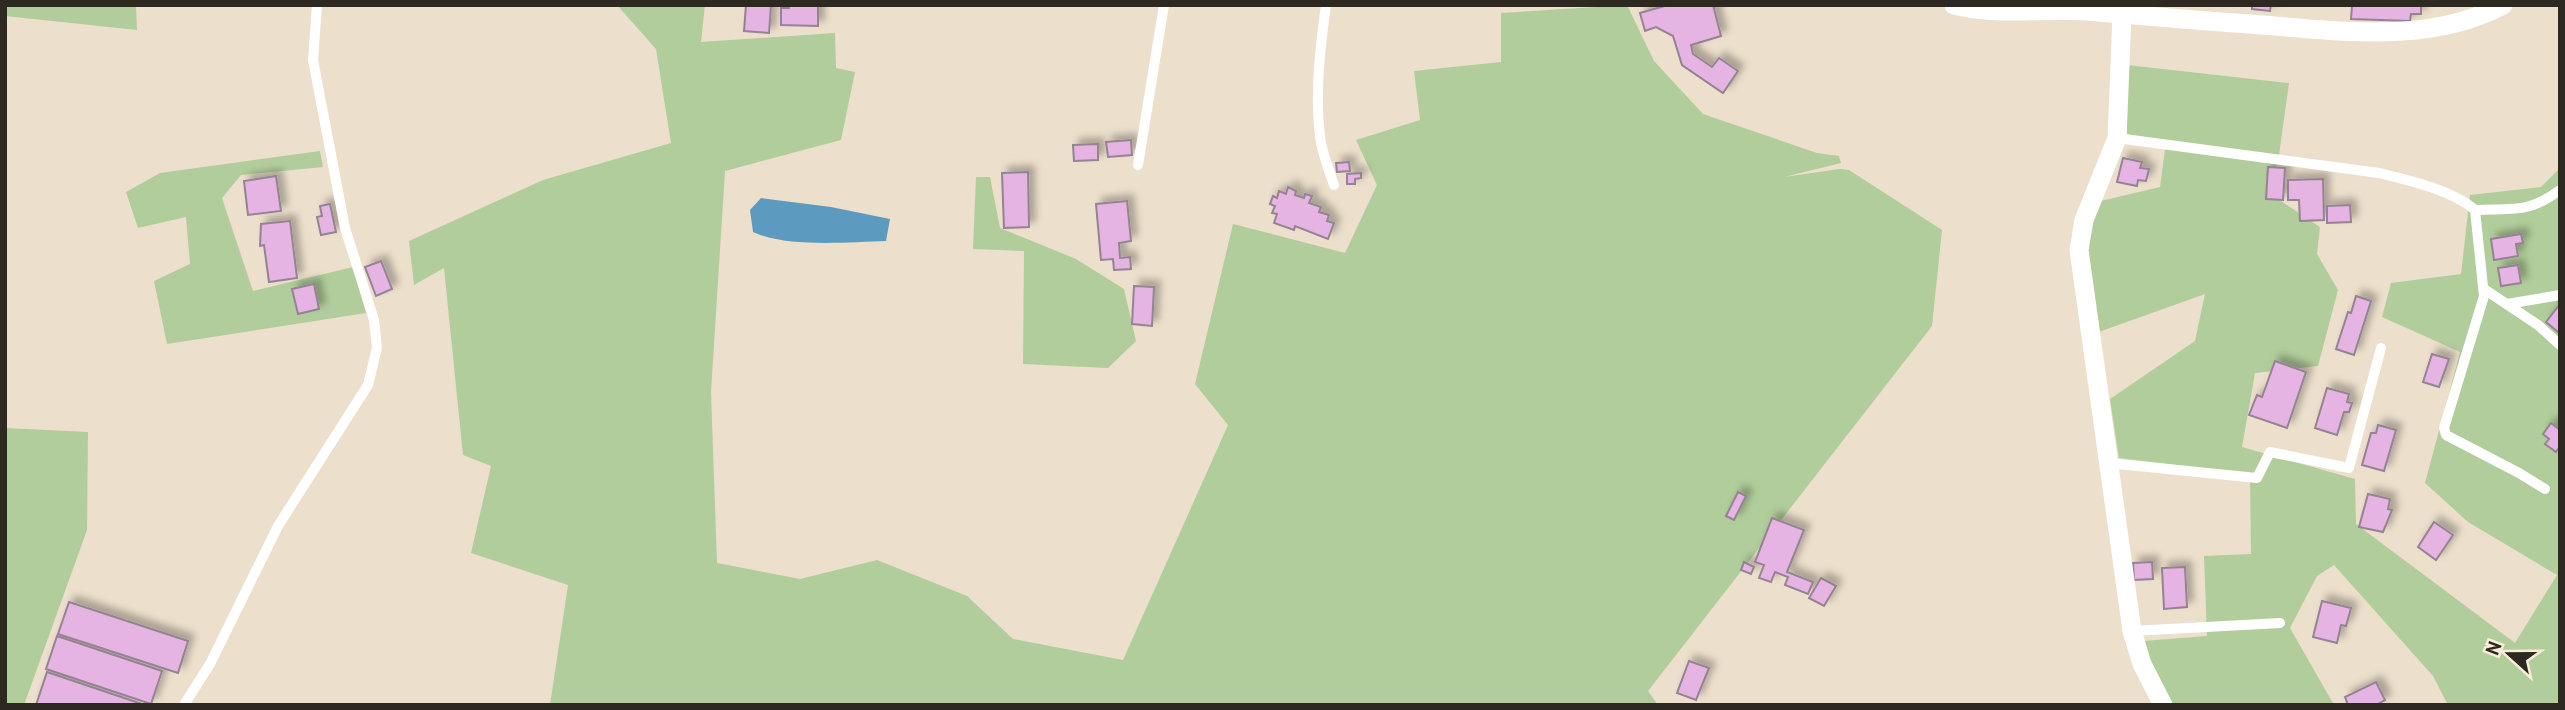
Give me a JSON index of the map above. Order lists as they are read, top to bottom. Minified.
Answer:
{"north":"left"}
